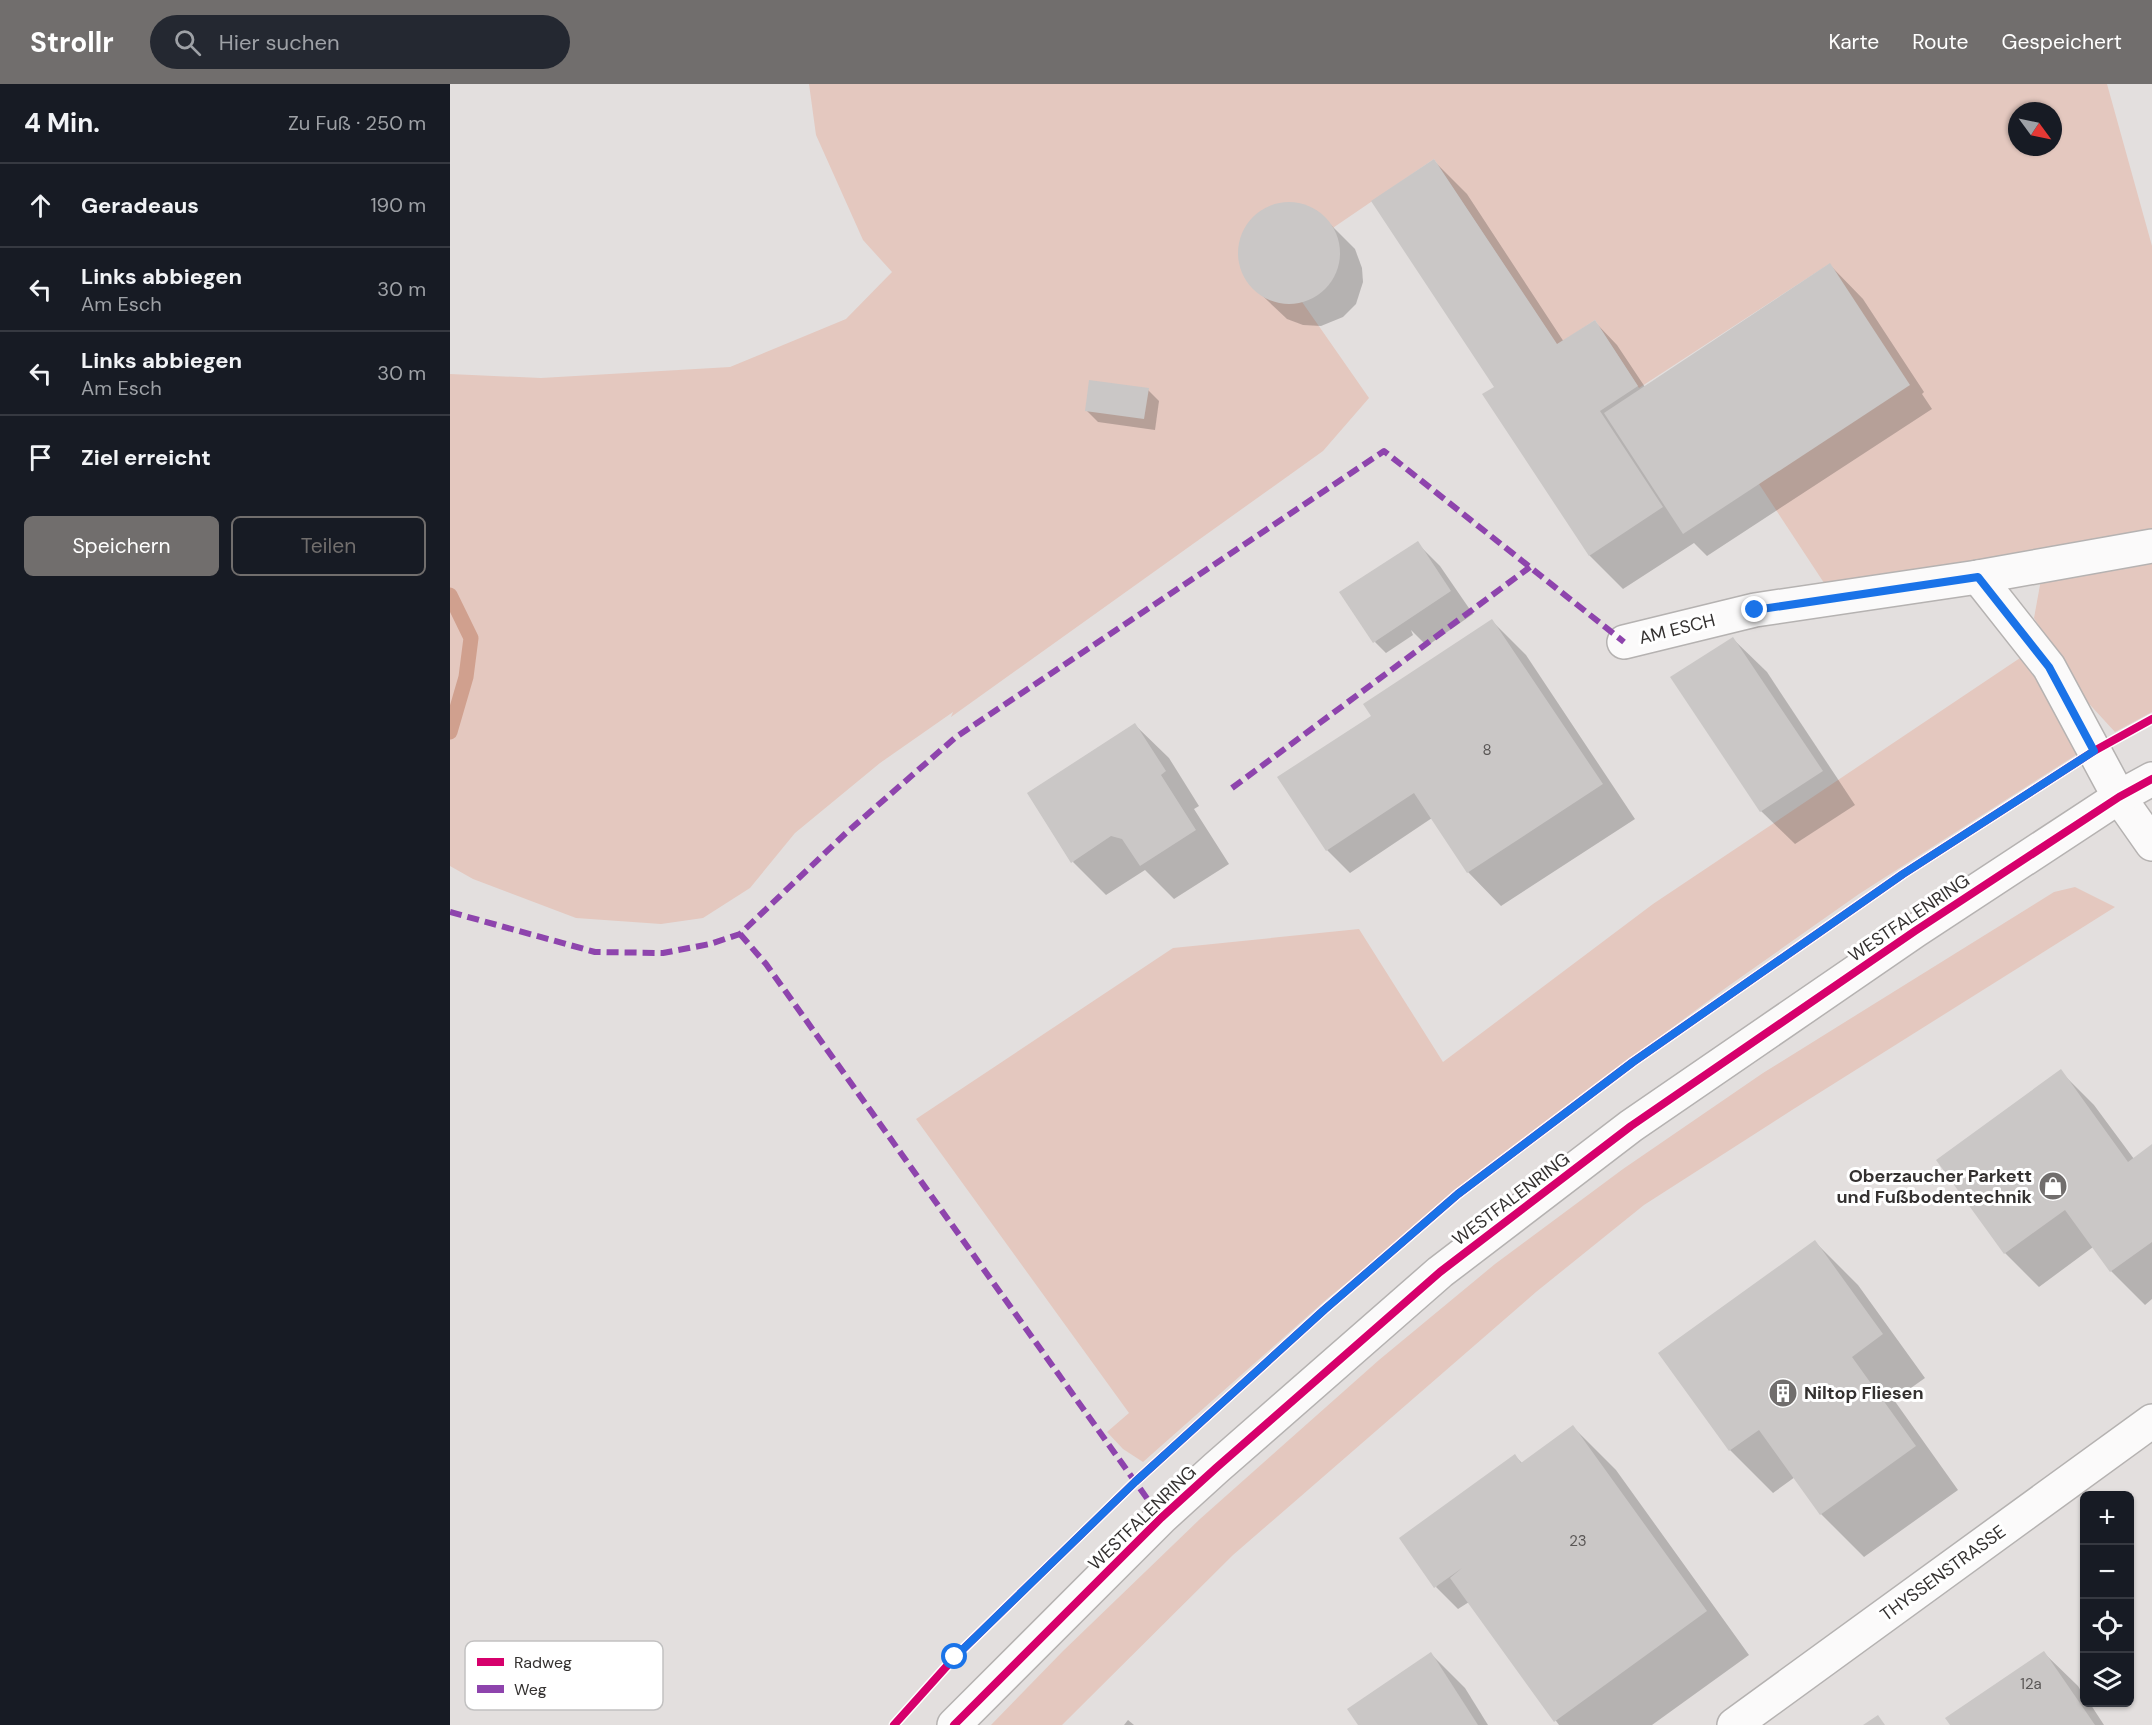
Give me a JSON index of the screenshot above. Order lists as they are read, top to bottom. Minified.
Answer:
{"streets":{"street":["AM ESCH","WESTFALENRING","THYSSENSTRASSE"]},"places":{"shop":["Oberzaucher Parkett und Fußbodentechnik"],"building":["Niltop Fliesen"]},"house_numbers":["8","23","12a"],"legend":["Radweg","Weg"],"north":"bottom right","page":{"header":"Strollr","search":"Hier suchen","nav":["Karte","Route","Gespeichert"],"heading":["4 Min.","Zu Fuß · 250 m"],"list":[["Geradeaus","190 m"],["Links abbiegen","Am Esch","30 m"],["Links abbiegen","Am Esch","30 m"],"Ziel erreicht"],"buttons":["Speichern","Teilen"],"map_buttons":["+","−"]}}
